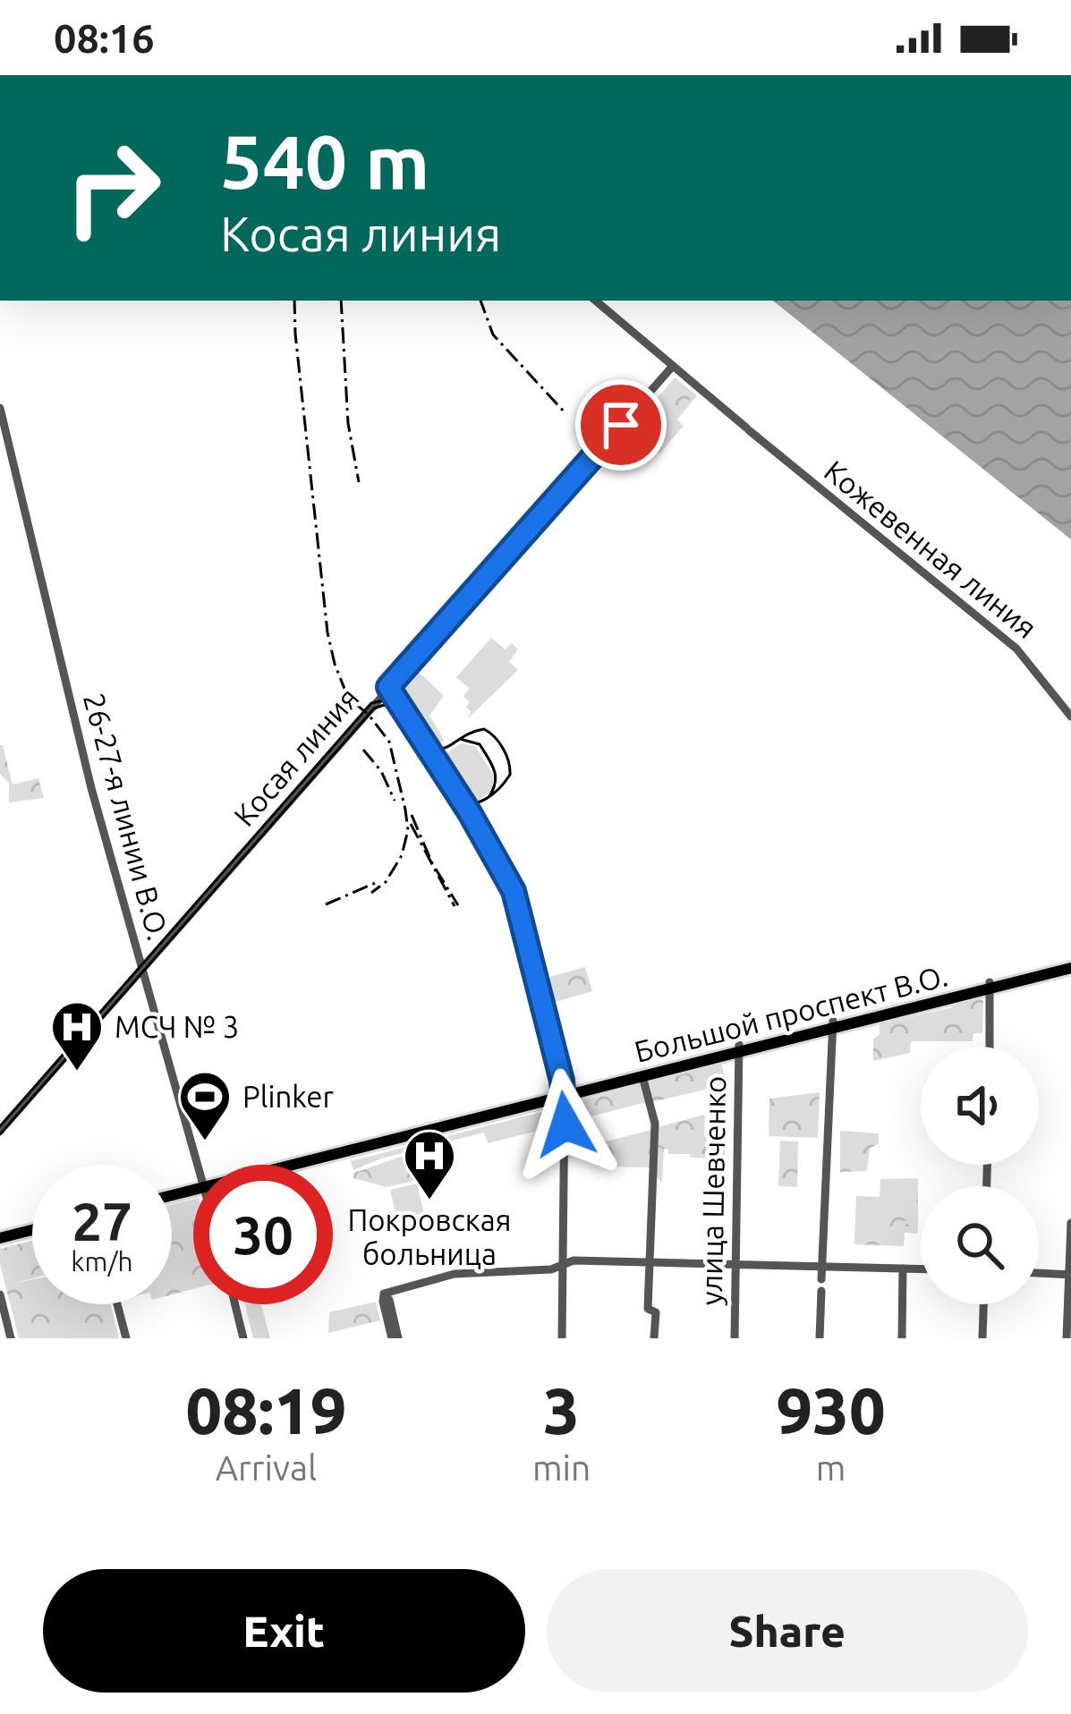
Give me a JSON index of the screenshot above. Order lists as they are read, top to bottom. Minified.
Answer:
{"streets":{"main road":["Большой проспект В.О."],"street":["Кожевенная линия","Косая линия","26-27-я линии В.О.","улица Шевченко"]},"crossings":[["Кожевенная линия","Косая линия"],["Косая линия","26-27-я линии В.О."],["Большой проспект В.О.","улица Шевченко"]],"places":{"hospital":["МСЧ № 3","Покровская больница"],"sports":["Plinker"]},"page":{"status":"08:16","turn":["540 m","Косая линия"],"speed":"27 km/h","limit":"30","eta":["08:19","Arrival","3","min","930","m"],"buttons":["Exit","Share"]}}
